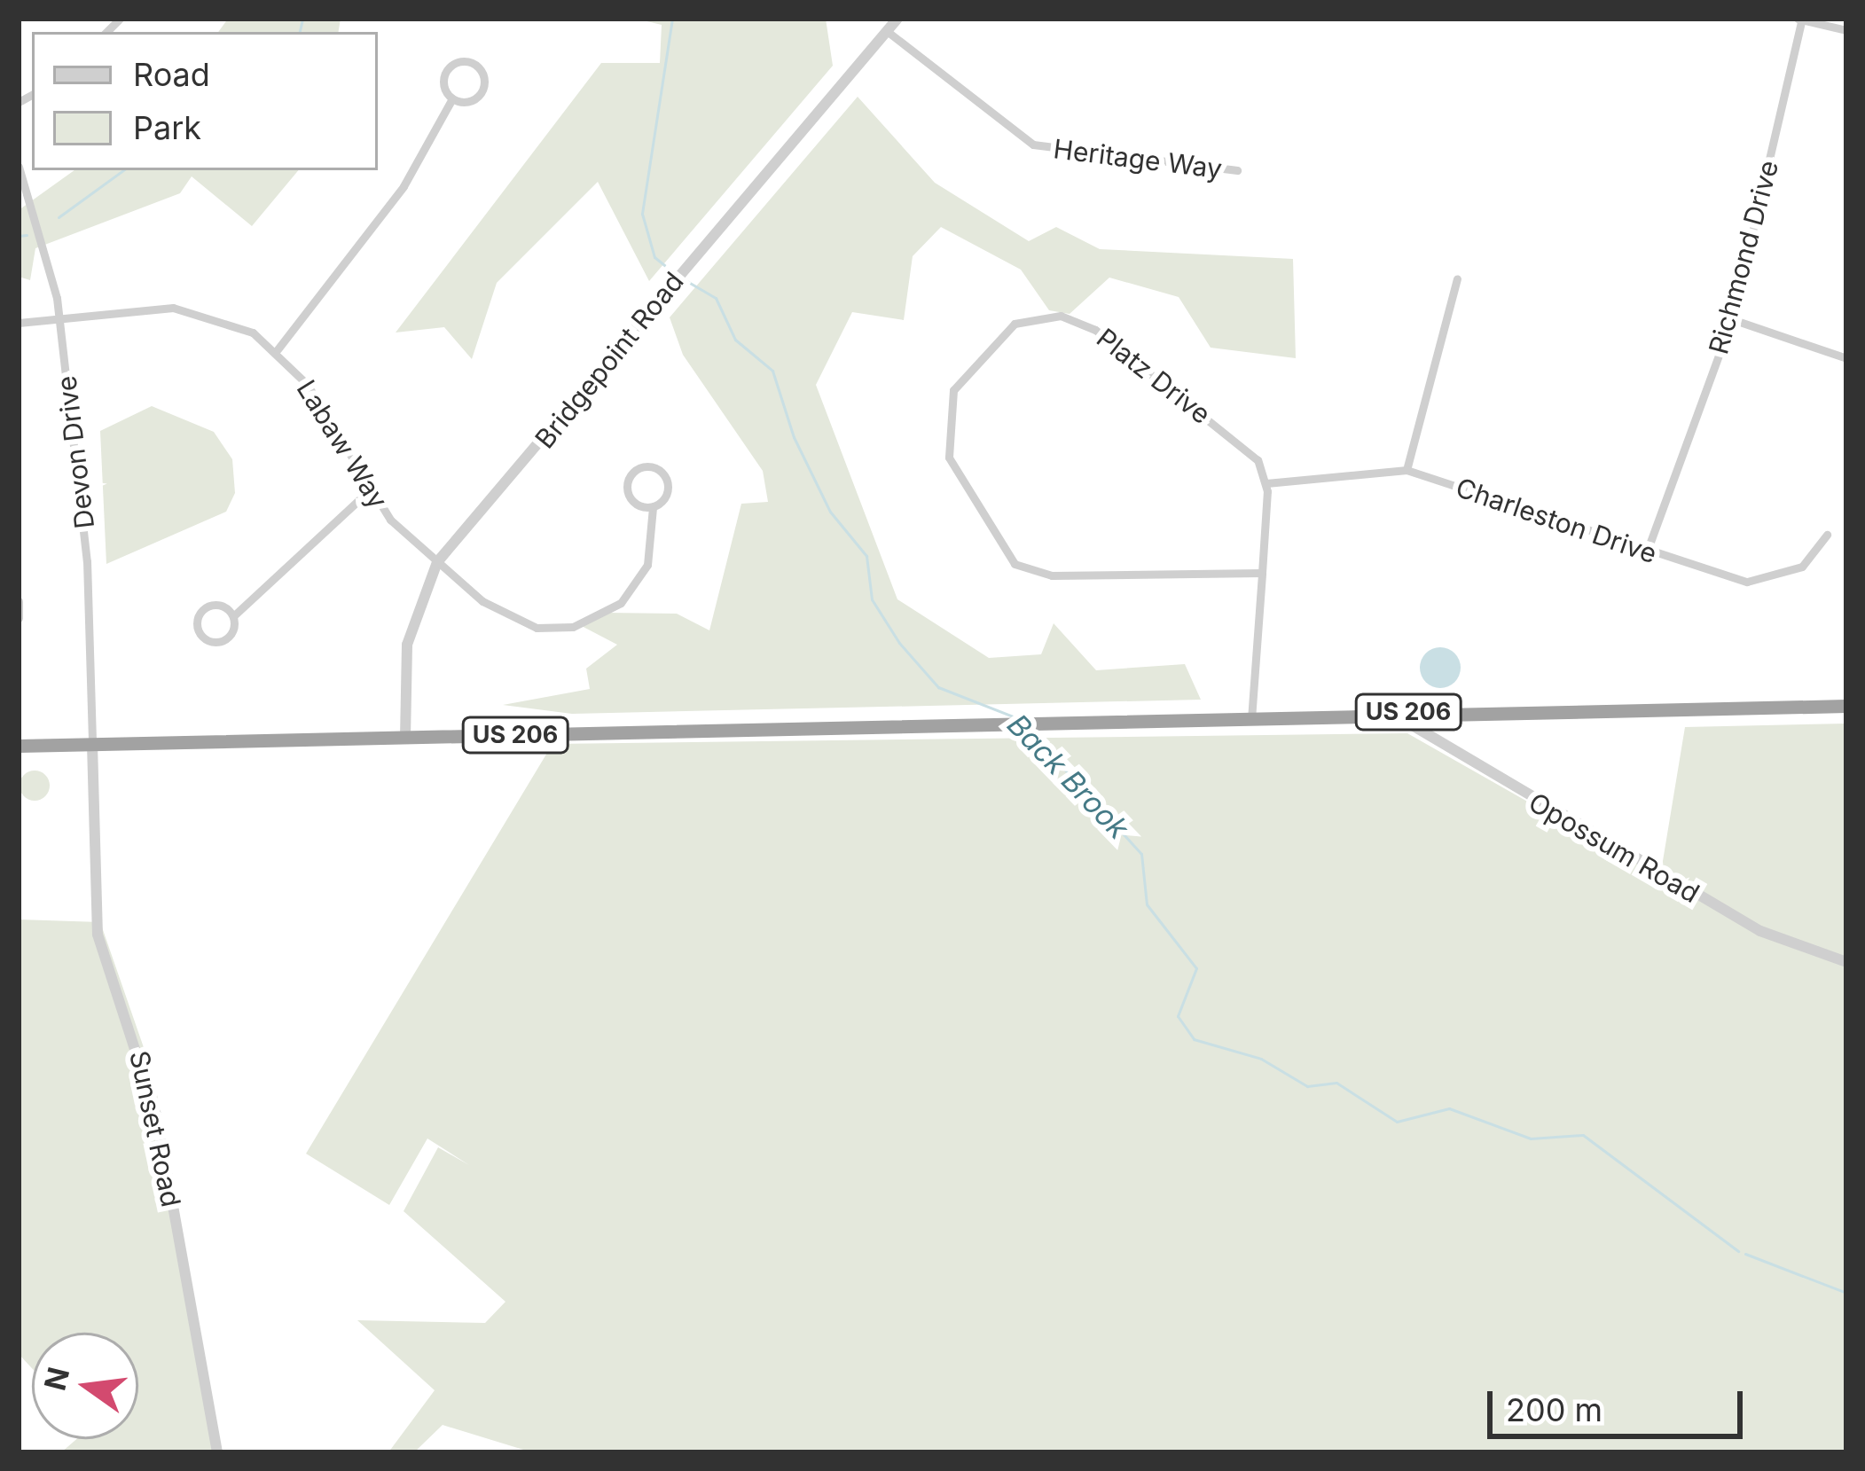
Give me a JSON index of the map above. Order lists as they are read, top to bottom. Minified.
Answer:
{"streets":{"highway":["US 206"],"street":["Heritage Way","Richmond Drive","Bridgepoint Road","Platz Drive","Labaw Way","Devon Drive","Charleston Drive","Opossum Road","Sunset Road"]},"crossings":[["Heritage Way","Bridgepoint Road"],["Richmond Drive","Charleston Drive"],["Bridgepoint Road","Labaw Way"],["Bridgepoint Road","US 206"],["Platz Drive","Charleston Drive"],["Devon Drive","US 206"],["Devon Drive","Sunset Road"],["US 206","Opossum Road"],["US 206","Sunset Road"]],"water":["Back Brook"],"legend":["Road","Park"],"scale_bar":"200 m","north":"left"}
